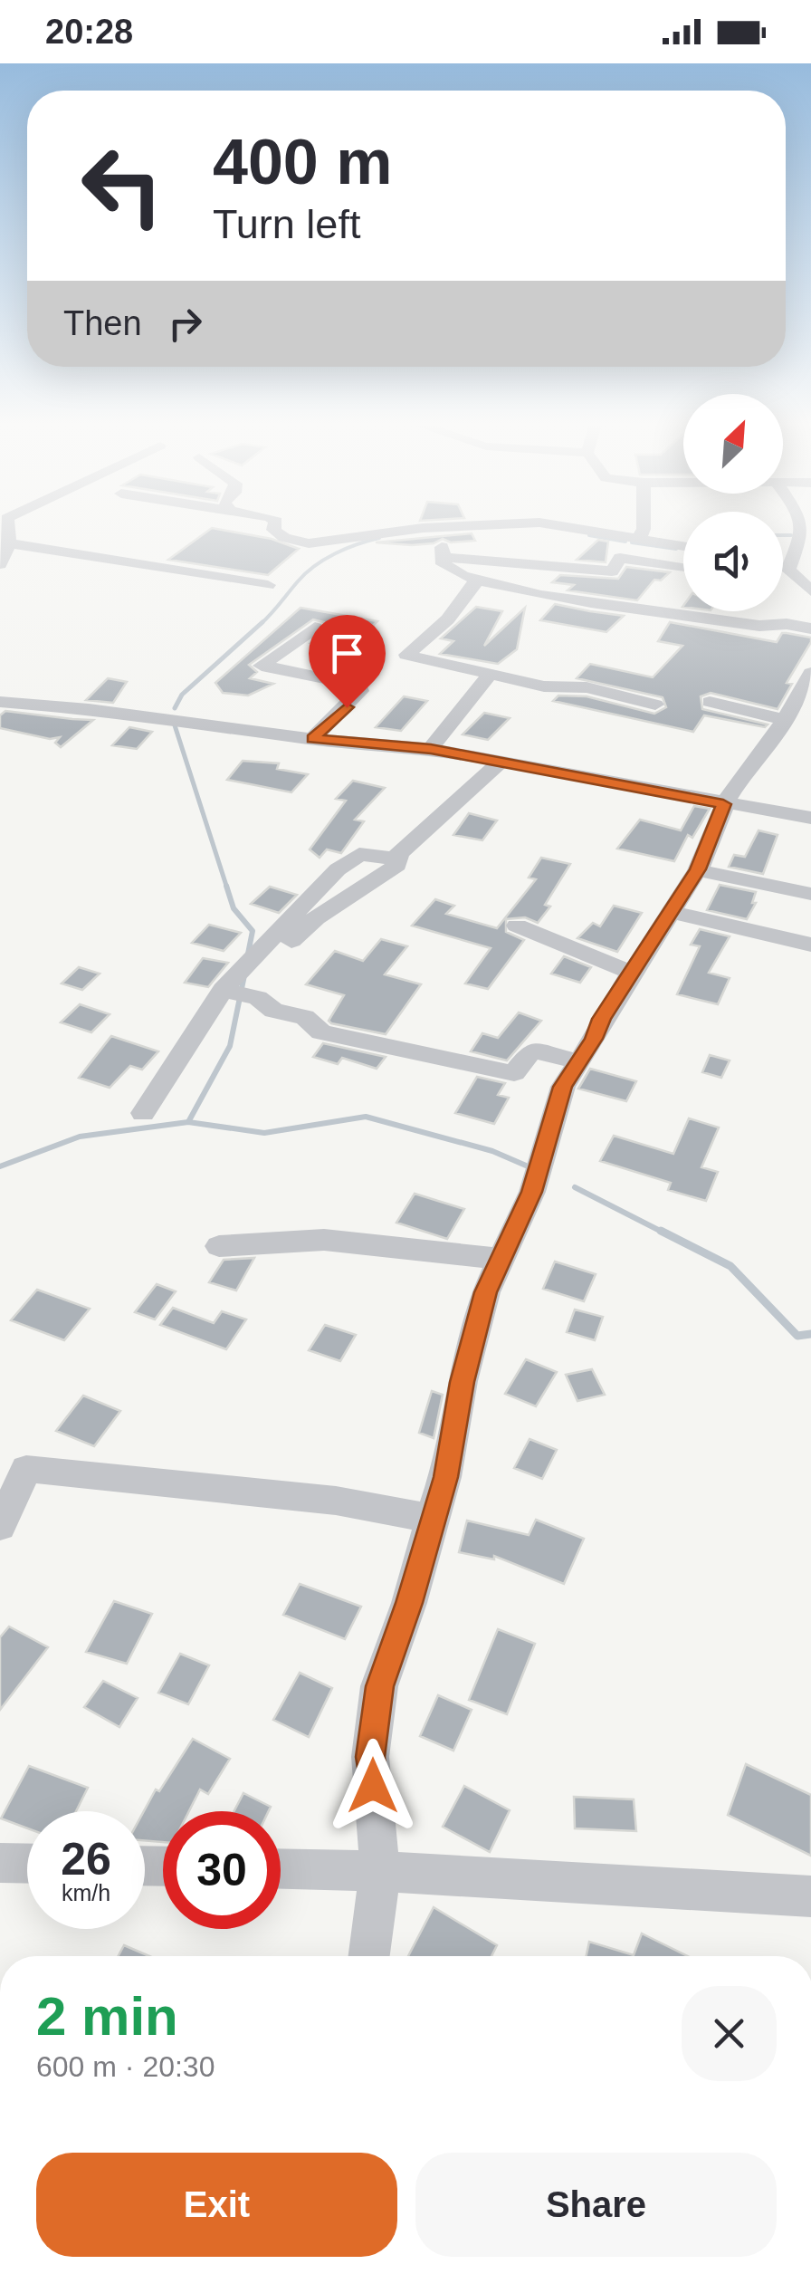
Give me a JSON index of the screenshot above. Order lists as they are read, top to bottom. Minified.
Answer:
{"north":"top right","page":{"status":"20:28","turn":["400 m","Turn left"],"then":"Then","speed":"26 km/h","limit":"30","heading":["2 min","600 m · 20:30"],"buttons":["Exit","Share"]}}
